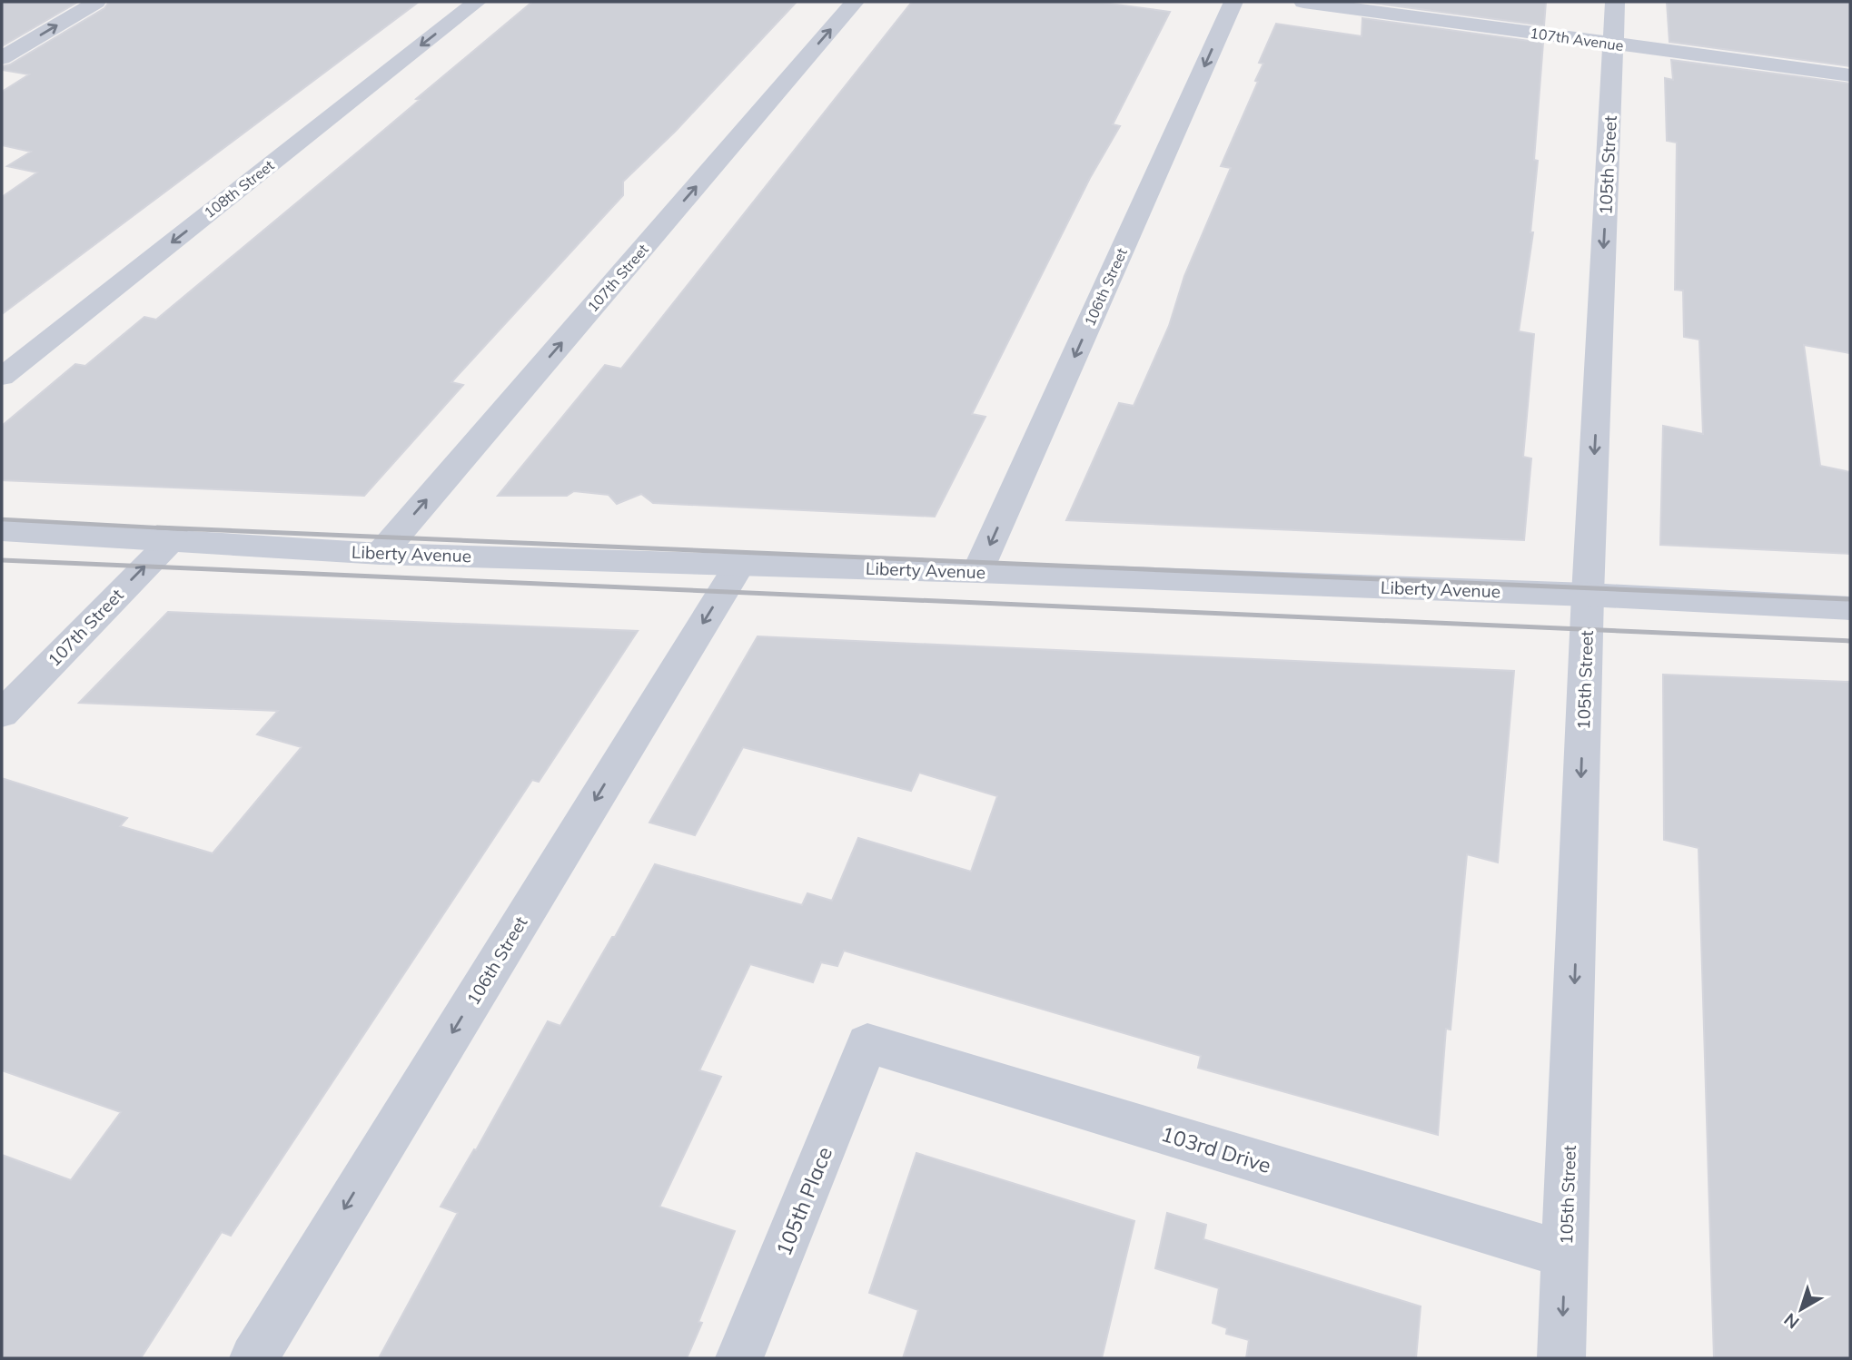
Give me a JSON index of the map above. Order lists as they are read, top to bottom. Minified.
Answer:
{"streets":{"street":["107th Avenue","105th Street","108th Street","107th Street","106th Street","Liberty Avenue","103rd Drive","105th Place"]},"crossings":[["107th Avenue","105th Street"],["105th Street","Liberty Avenue"],["105th Street","103rd Drive"],["107th Street","Liberty Avenue"],["106th Street","Liberty Avenue"],["103rd Drive","105th Place"]],"one_way":["105th Street","108th Street","107th Street","106th Street"],"north":"bottom left"}
